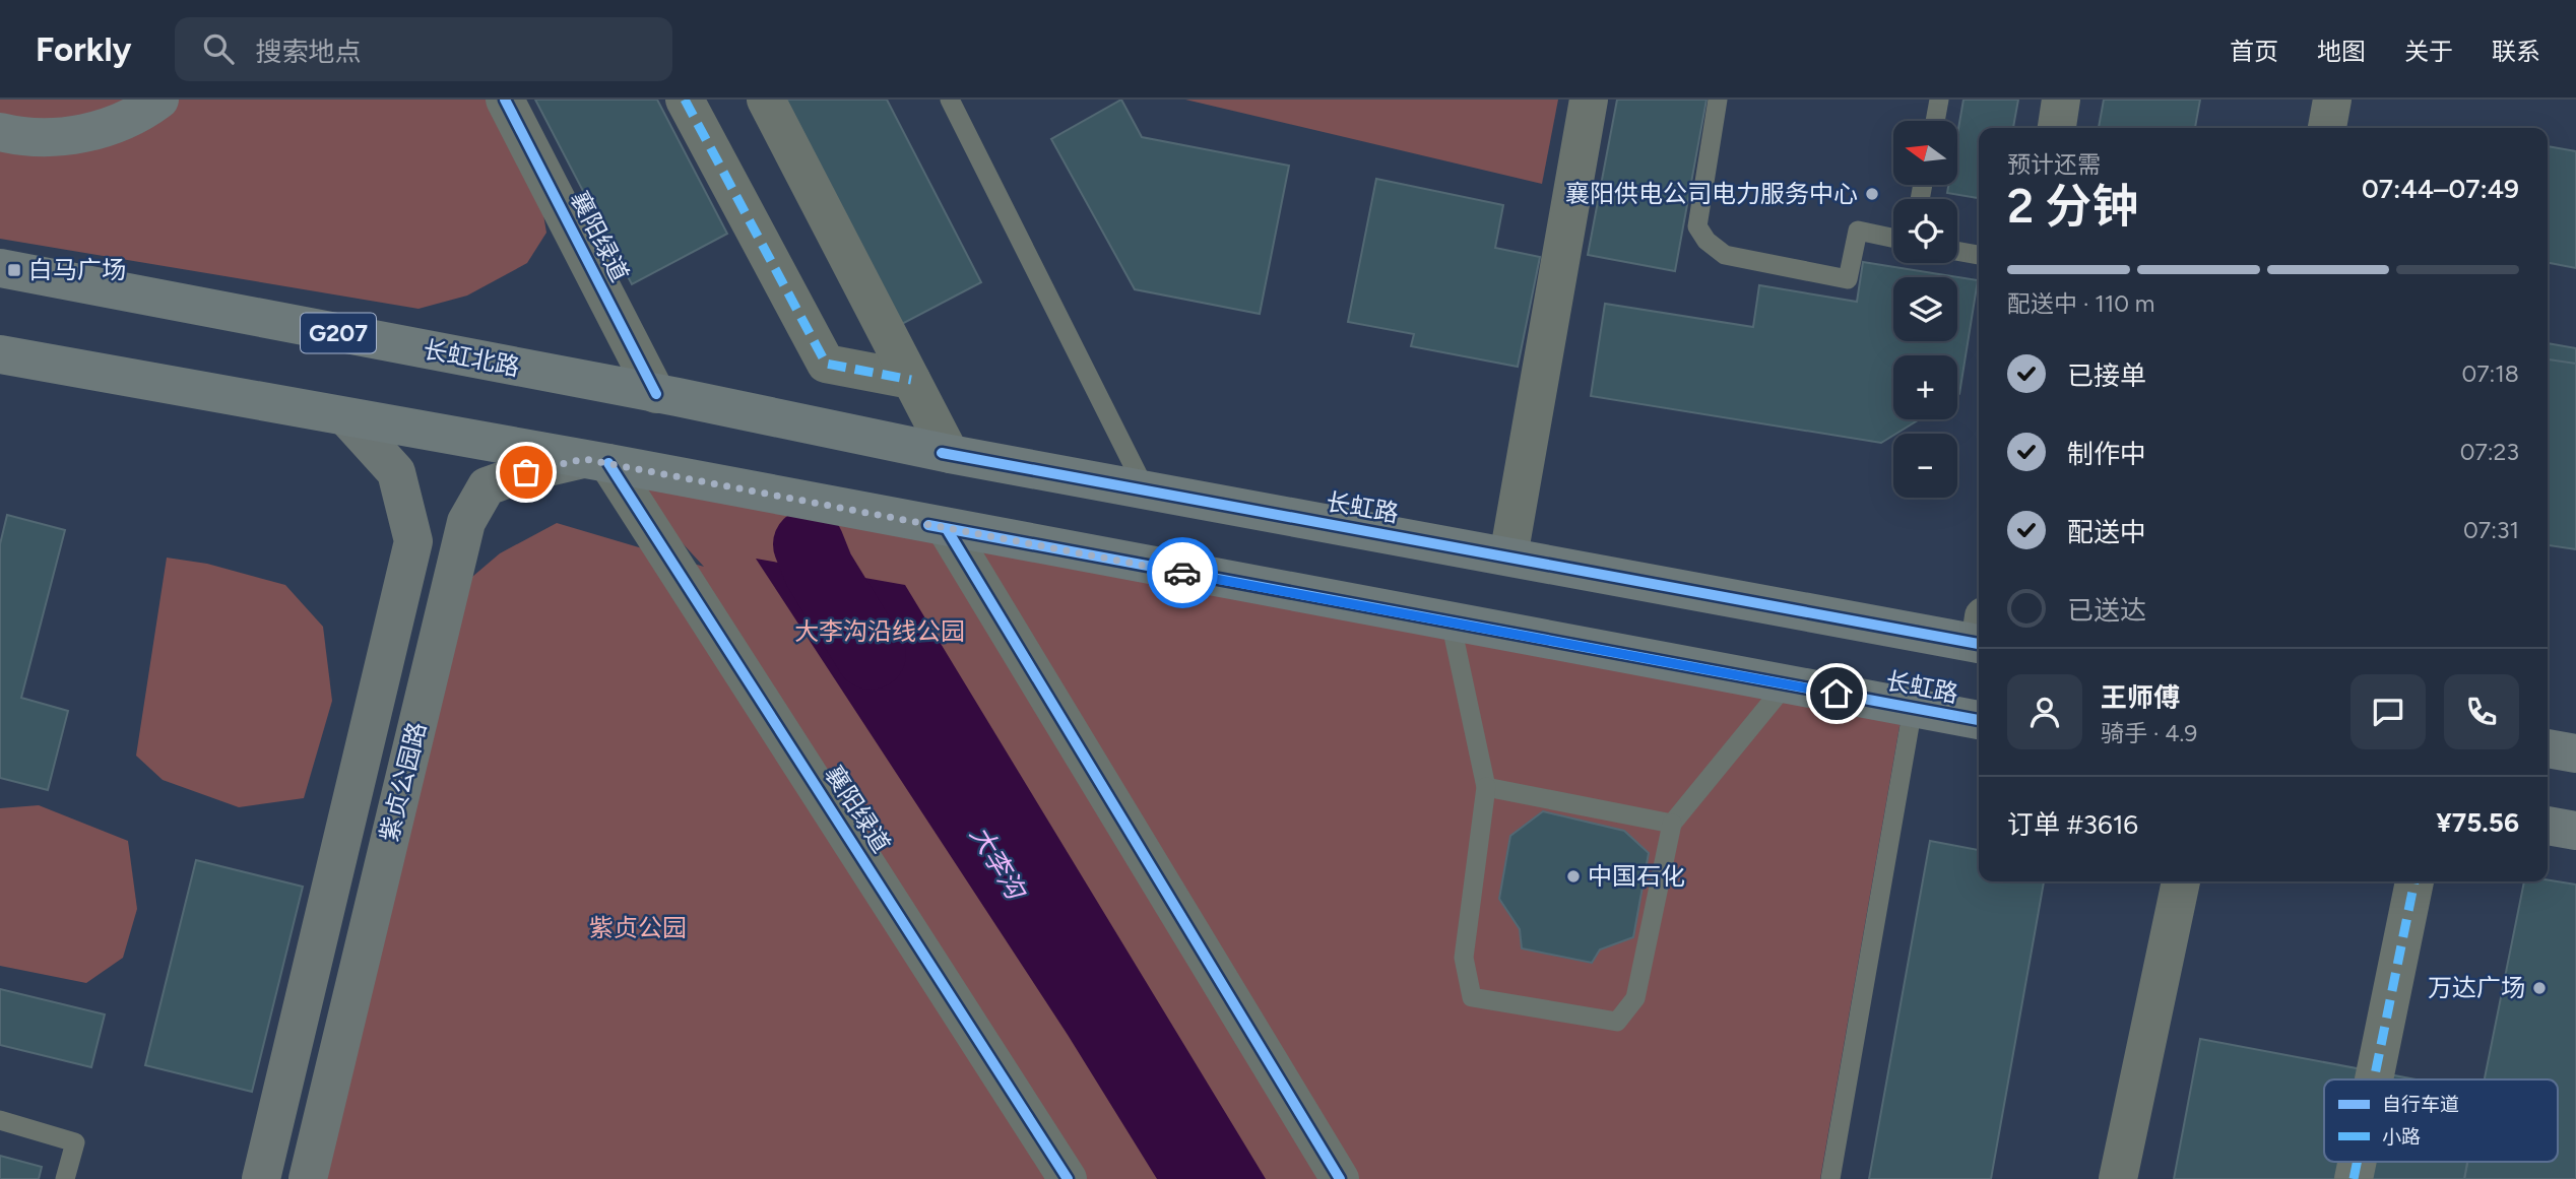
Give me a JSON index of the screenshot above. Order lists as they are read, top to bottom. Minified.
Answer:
{"streets":{"highway":["G207","长虹北路","长虹路"],"street":["襄阳绿道","紫贞公园路"]},"crossings":[["襄阳绿道","长虹北路"],["襄阳绿道","紫贞公园路"],["长虹北路","长虹路"]],"water":["大李沟"],"parks":["大李沟沿线公园","紫贞公园"],"places":{"other":["襄阳供电公司电力服务中心","中国石化","万达广场"],"transit":["白马广场"]},"legend":["自行车道","小路"],"north":"left","page":{"header":"Forkly","search":"搜索地点","nav":["首页","地图","关于","联系"],"map_buttons":["+","−"],"heading":["2 分钟","预计还需","07:44–07:49"],"panel":["王师傅","骑手 · 4.9","订单 #3616","¥75.56"],"bar":"配送中 · 110 m","list":[["已接单","07:18"],["制作中","07:23"],["配送中","07:31"],"已送达"]}}
